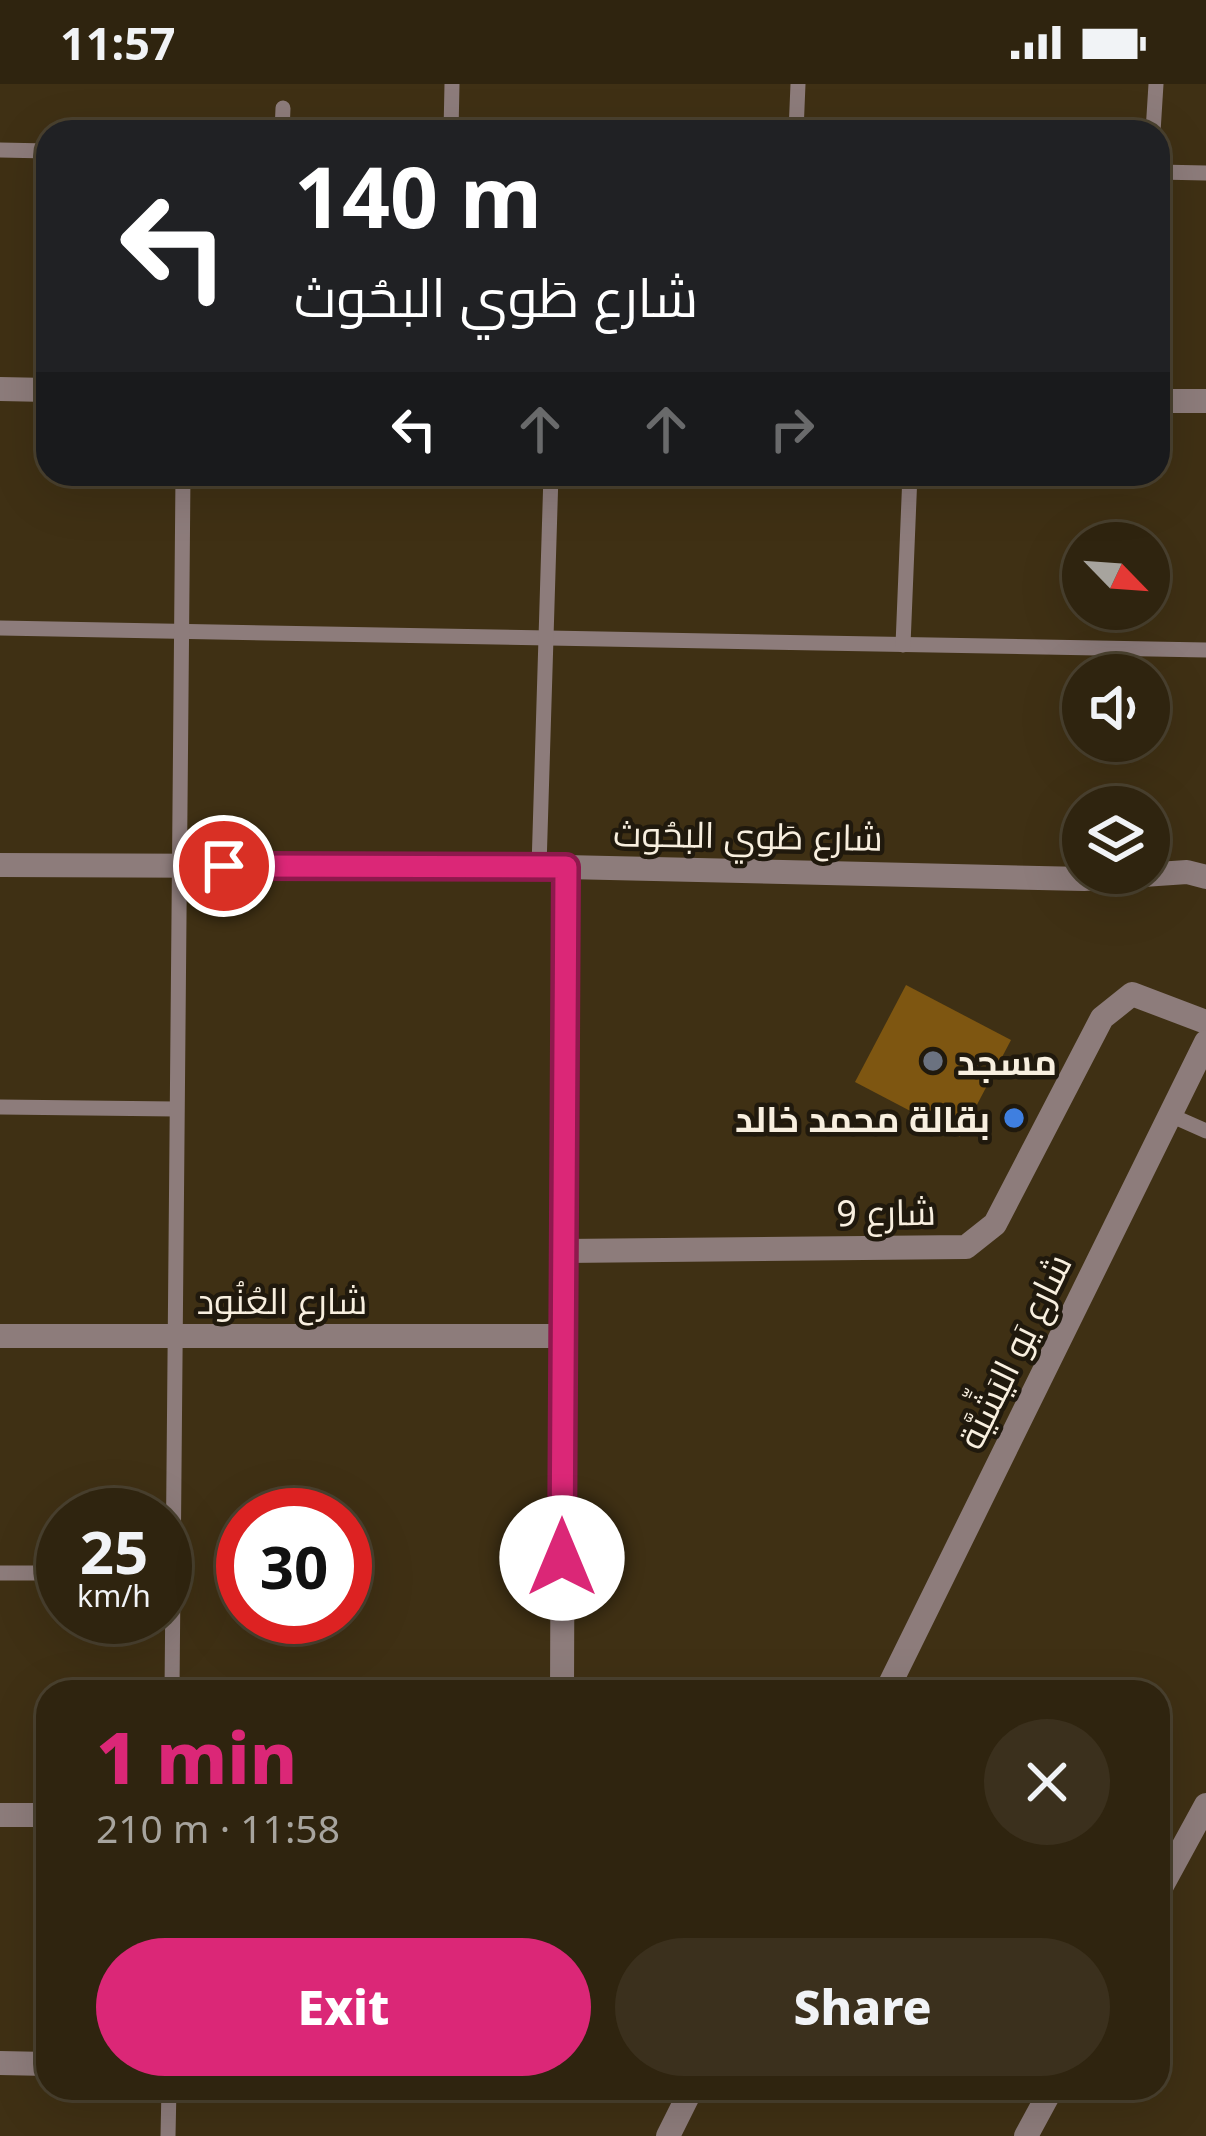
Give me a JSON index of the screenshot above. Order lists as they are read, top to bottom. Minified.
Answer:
{"streets":{"street":["شارع طَوي البحُوث","شارع 9","شارع العُنُود","شارع يَو اليَشِّيَّة"]},"places":["مسجد","بقالة محمد خالد"],"north":"bottom right","page":{"status":"11:57","turn":["140 m","شارع طَوي البحُوث"],"speed":"25 km/h","limit":"30","heading":["1 min","210 m · 11:58"],"buttons":["Exit","Share"]}}
